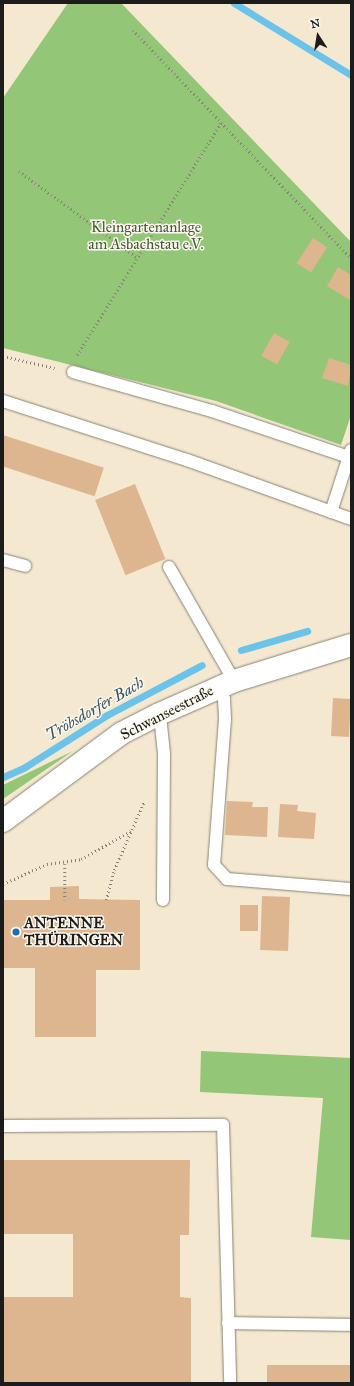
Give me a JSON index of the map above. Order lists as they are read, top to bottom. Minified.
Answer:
{"streets":{"street":["Schwanseestraße"]},"water":["Tröbsdorfer Bach"],"parks":["Kleingartenanlage am Asbachstau e.V."],"places":["ANTENNE THÜRINGEN"],"north":"top"}
